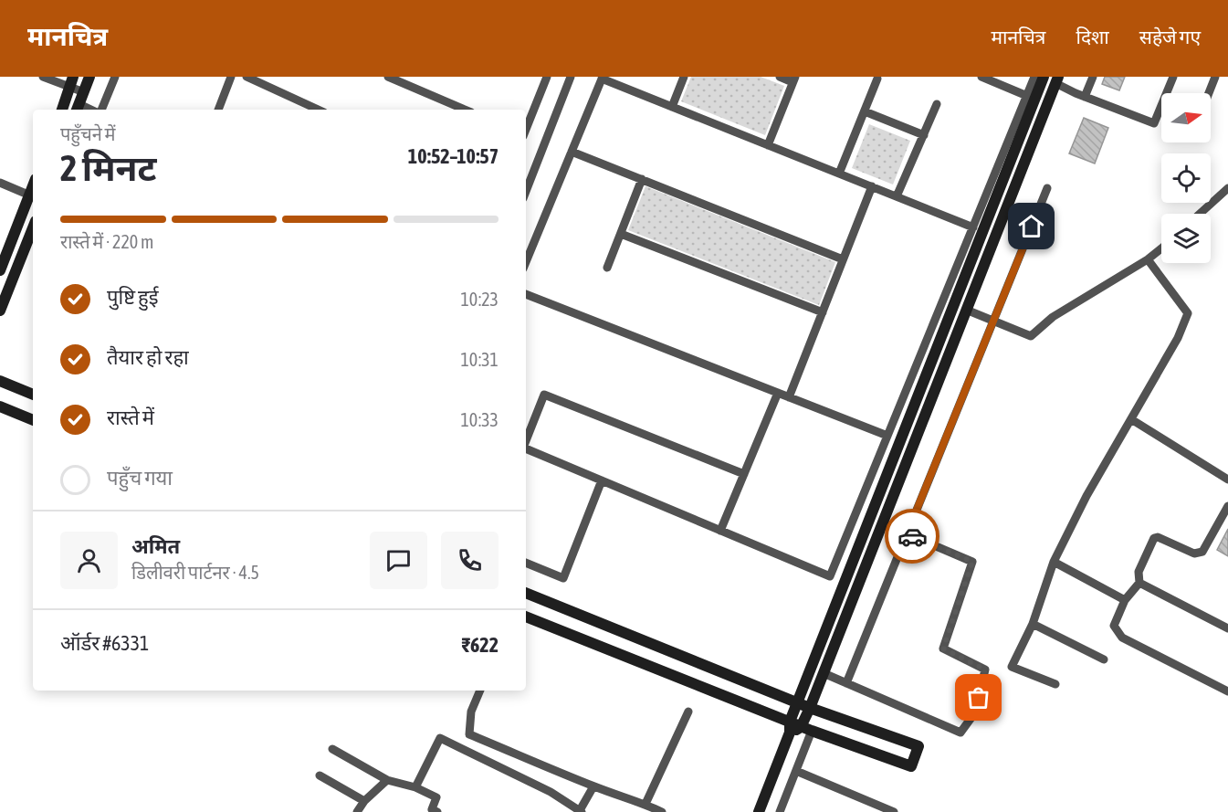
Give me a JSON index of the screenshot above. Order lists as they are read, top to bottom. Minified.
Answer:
{"north":"right","page":{"header":"मानचित्र","nav":["मानचित्र","दिशा","सहेजे गए"],"heading":["2 मिनट","पहुँचने में","10:52–10:57"],"panel":["अमित","डिलीवरी पार्टनर · 4.5","ऑर्डर #6331","₹622"],"bar":"रास्ते में · 220 m","list":[["पुष्टि हुई","10:23"],["तैयार हो रहा","10:31"],["रास्ते में","10:33"],"पहुँच गया"]}}
